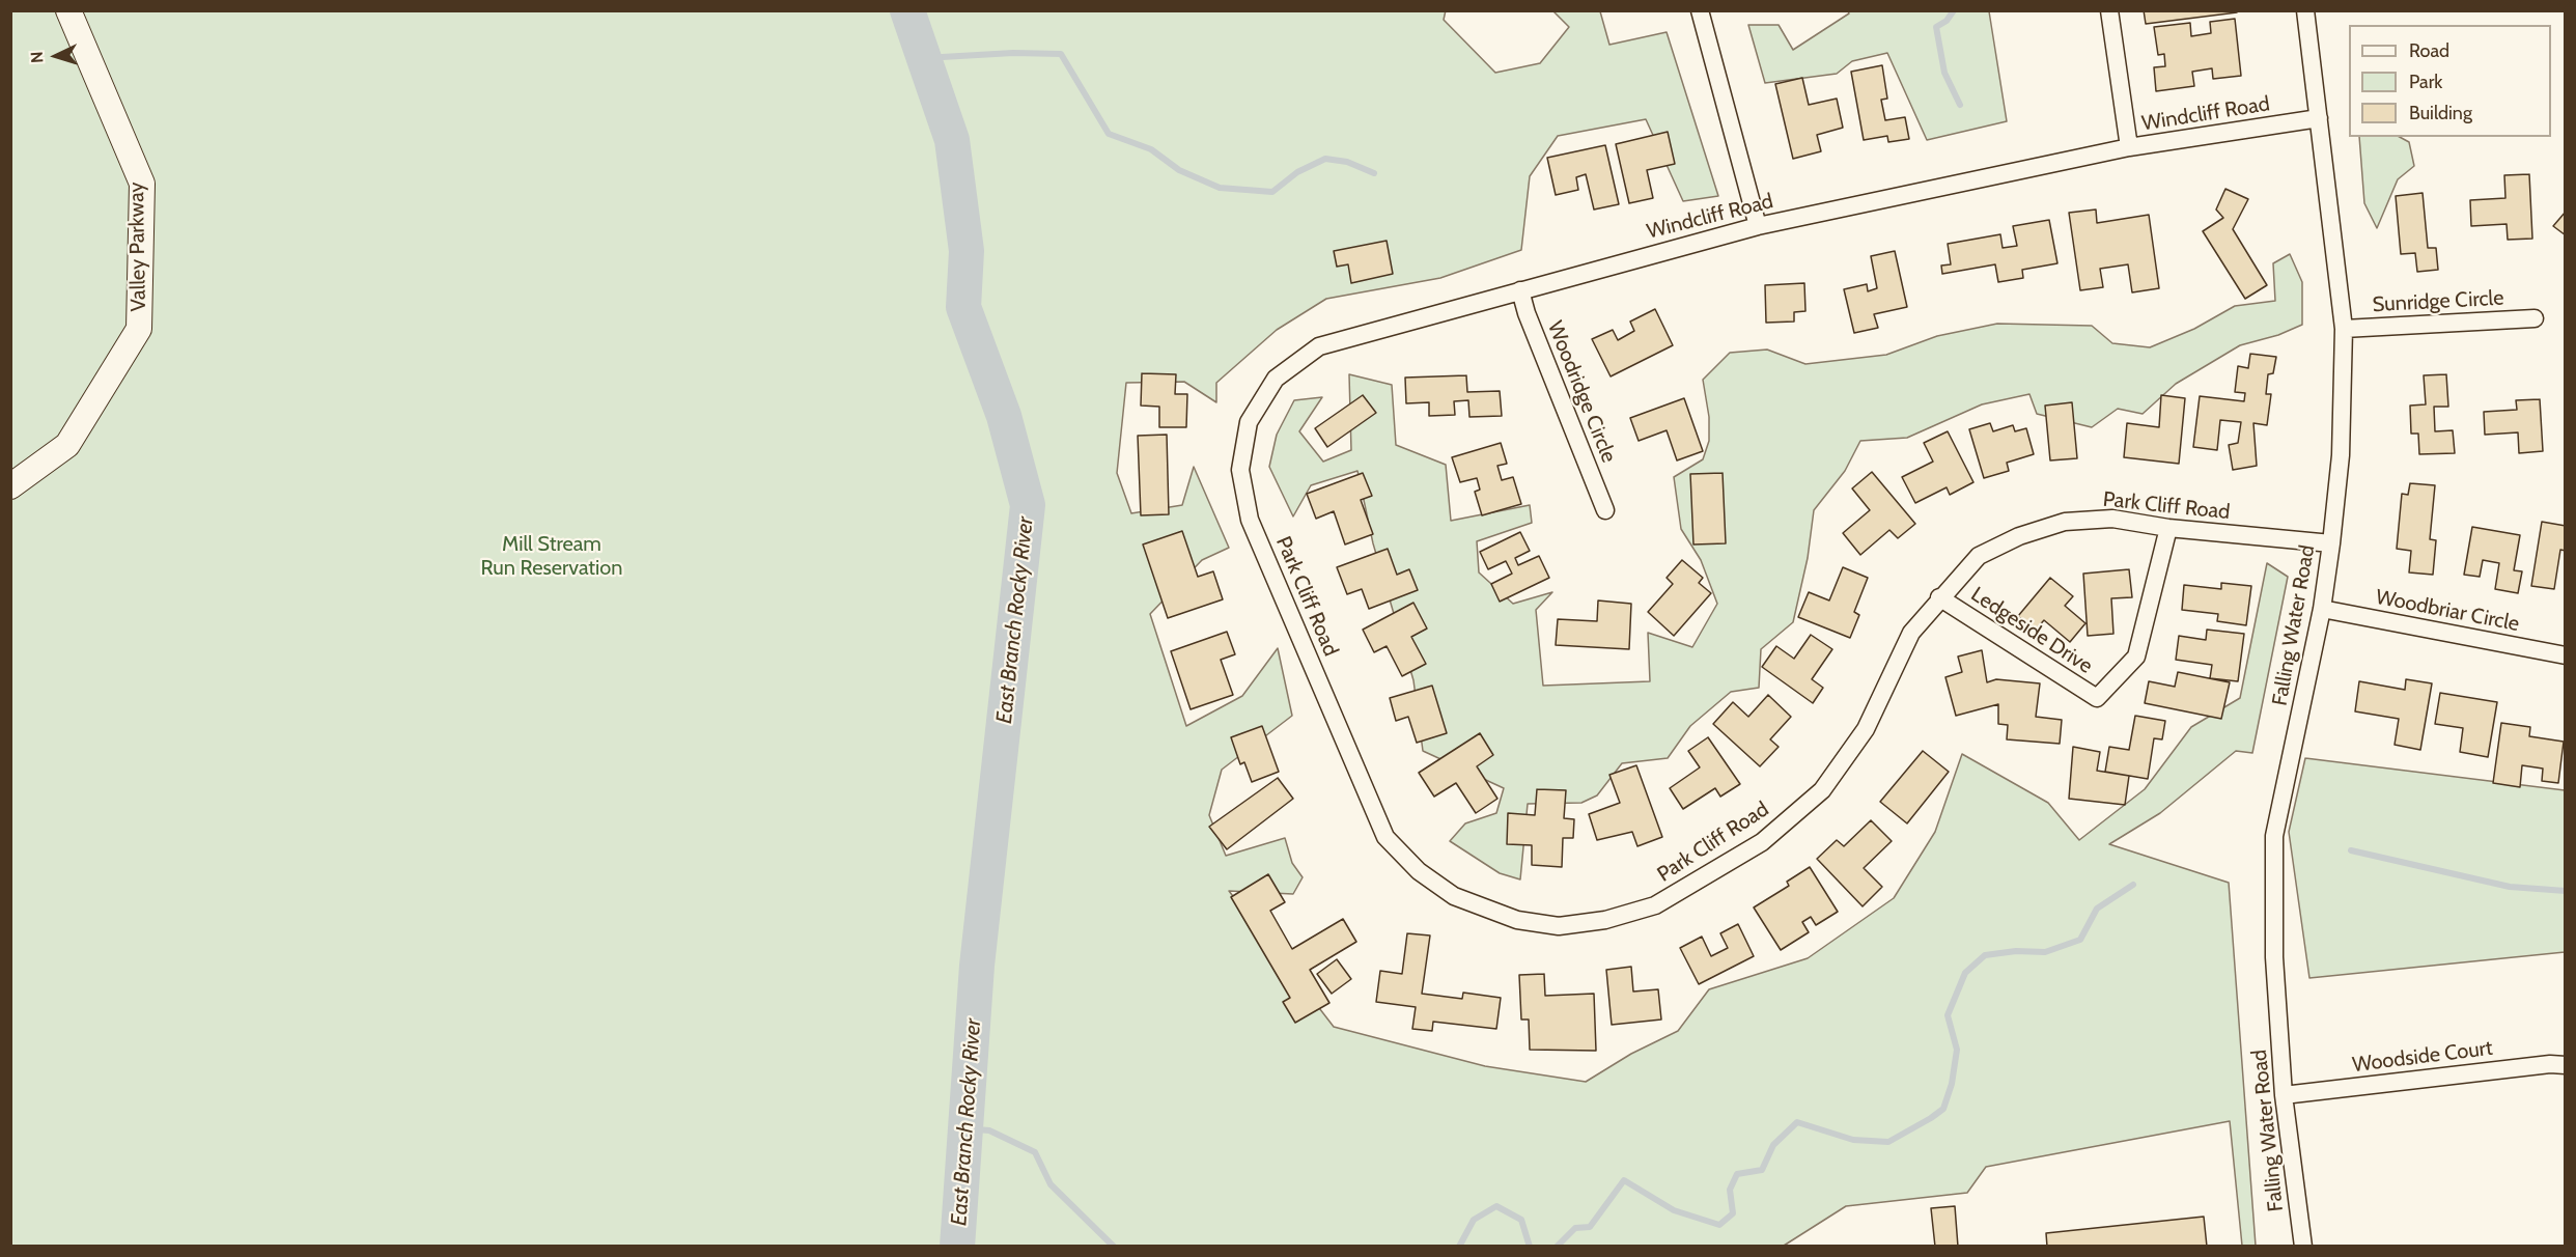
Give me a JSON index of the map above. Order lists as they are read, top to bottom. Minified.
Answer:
{"streets":{"street":["Windcliff Road","Valley Parkway","Sunridge Circle","Woodridge Circle","Park Cliff Road","Woodbriar Circle","Falling Water Road","Ledgeside Drive","Woodside Court"]},"crossings":[["Windcliff Road","Woodridge Circle"],["Windcliff Road","Park Cliff Road"],["Windcliff Road","Falling Water Road"],["Sunridge Circle","Falling Water Road"],["Park Cliff Road","Falling Water Road"],["Park Cliff Road","Ledgeside Drive"],["Woodbriar Circle","Falling Water Road"],["Falling Water Road","Woodside Court"]],"water":["East Branch Rocky River"],"parks":["Mill Stream Run Reservation"],"legend":["Road","Park","Building"],"north":"left"}
